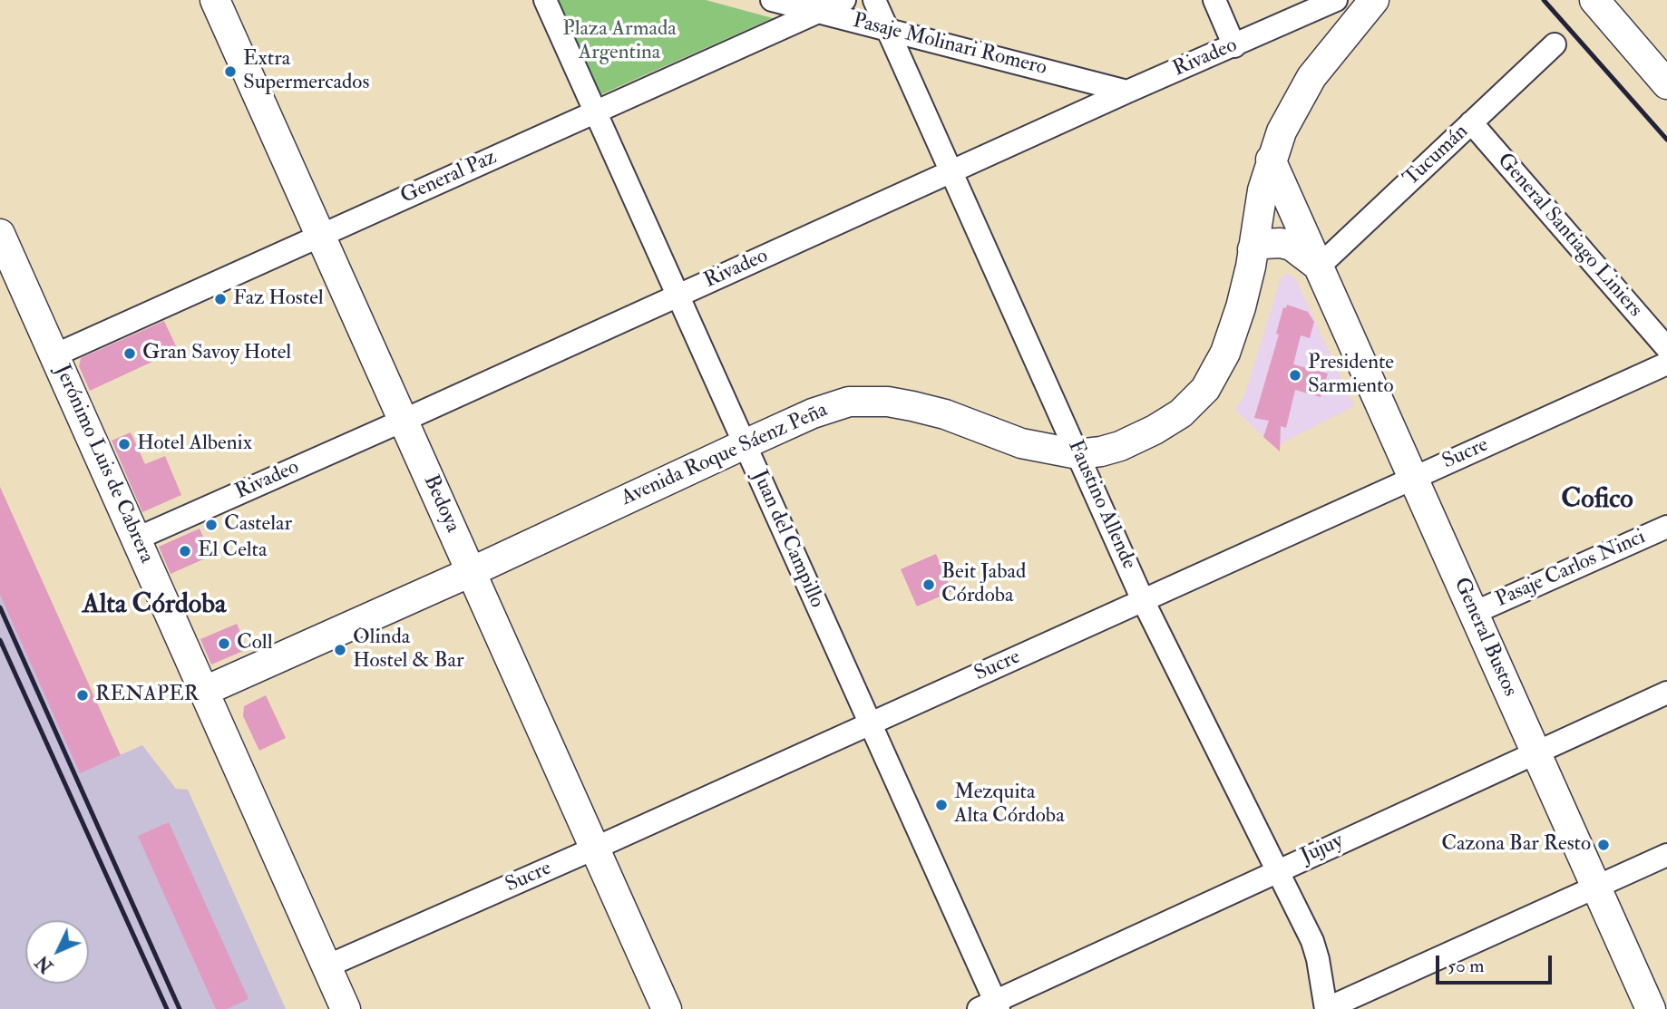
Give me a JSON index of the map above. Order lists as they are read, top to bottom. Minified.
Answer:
{"streets":{"main road":["Avenida Roque Sáenz Peña","Jerónimo Luis de Cabrera","Bedoya","General Bustos"],"street":["Pasaje Molinari Romero","Rivadeo","Tucumán","General Paz","General Santiago Liniers","Sucre","Faustino Allende","Juan del Campillo","Pasaje Carlos Ninci","Jujuy"]},"crossings":[["Pasaje Molinari Romero","Rivadeo"],["Pasaje Molinari Romero","General Paz"],["Pasaje Molinari Romero","Faustino Allende"],["Rivadeo","Jerónimo Luis de Cabrera"],["Rivadeo","Bedoya"],["Rivadeo","Faustino Allende"],["Rivadeo","Juan del Campillo"],["Tucumán","General Santiago Liniers"],["Tucumán","General Bustos"],["General Paz","Jerónimo Luis de Cabrera"],["General Paz","Bedoya"],["General Paz","Juan del Campillo"],["Sucre","Jerónimo Luis de Cabrera"],["Sucre","Bedoya"],["Sucre","Faustino Allende"],["Sucre","Juan del Campillo"],["Sucre","General Bustos"],["Avenida Roque Sáenz Peña","Jerónimo Luis de Cabrera"],["Avenida Roque Sáenz Peña","Bedoya"],["Avenida Roque Sáenz Peña","Faustino Allende"],["Avenida Roque Sáenz Peña","Juan del Campillo"],["Avenida Roque Sáenz Peña","General Bustos"],["Faustino Allende","Jujuy"],["Juan del Campillo","Jujuy"],["Pasaje Carlos Ninci","General Bustos"],["General Bustos","Jujuy"]],"districts":["Cofico","Alta Córdoba"],"parks":["Plaza Armada Argentina"],"places":["Extra Supermercados","Faz Hostel","Gran Savoy Hotel","Presidente Sarmiento","Hotel Albenix","Castelar","El Celta","Beit Jabad Córdoba","Coll","Olinda Hostel & Bar","RENAPER","Mezquita Alta Córdoba","Cazona Bar Resto"],"scale_bar":"50 m","north":"bottom left"}
